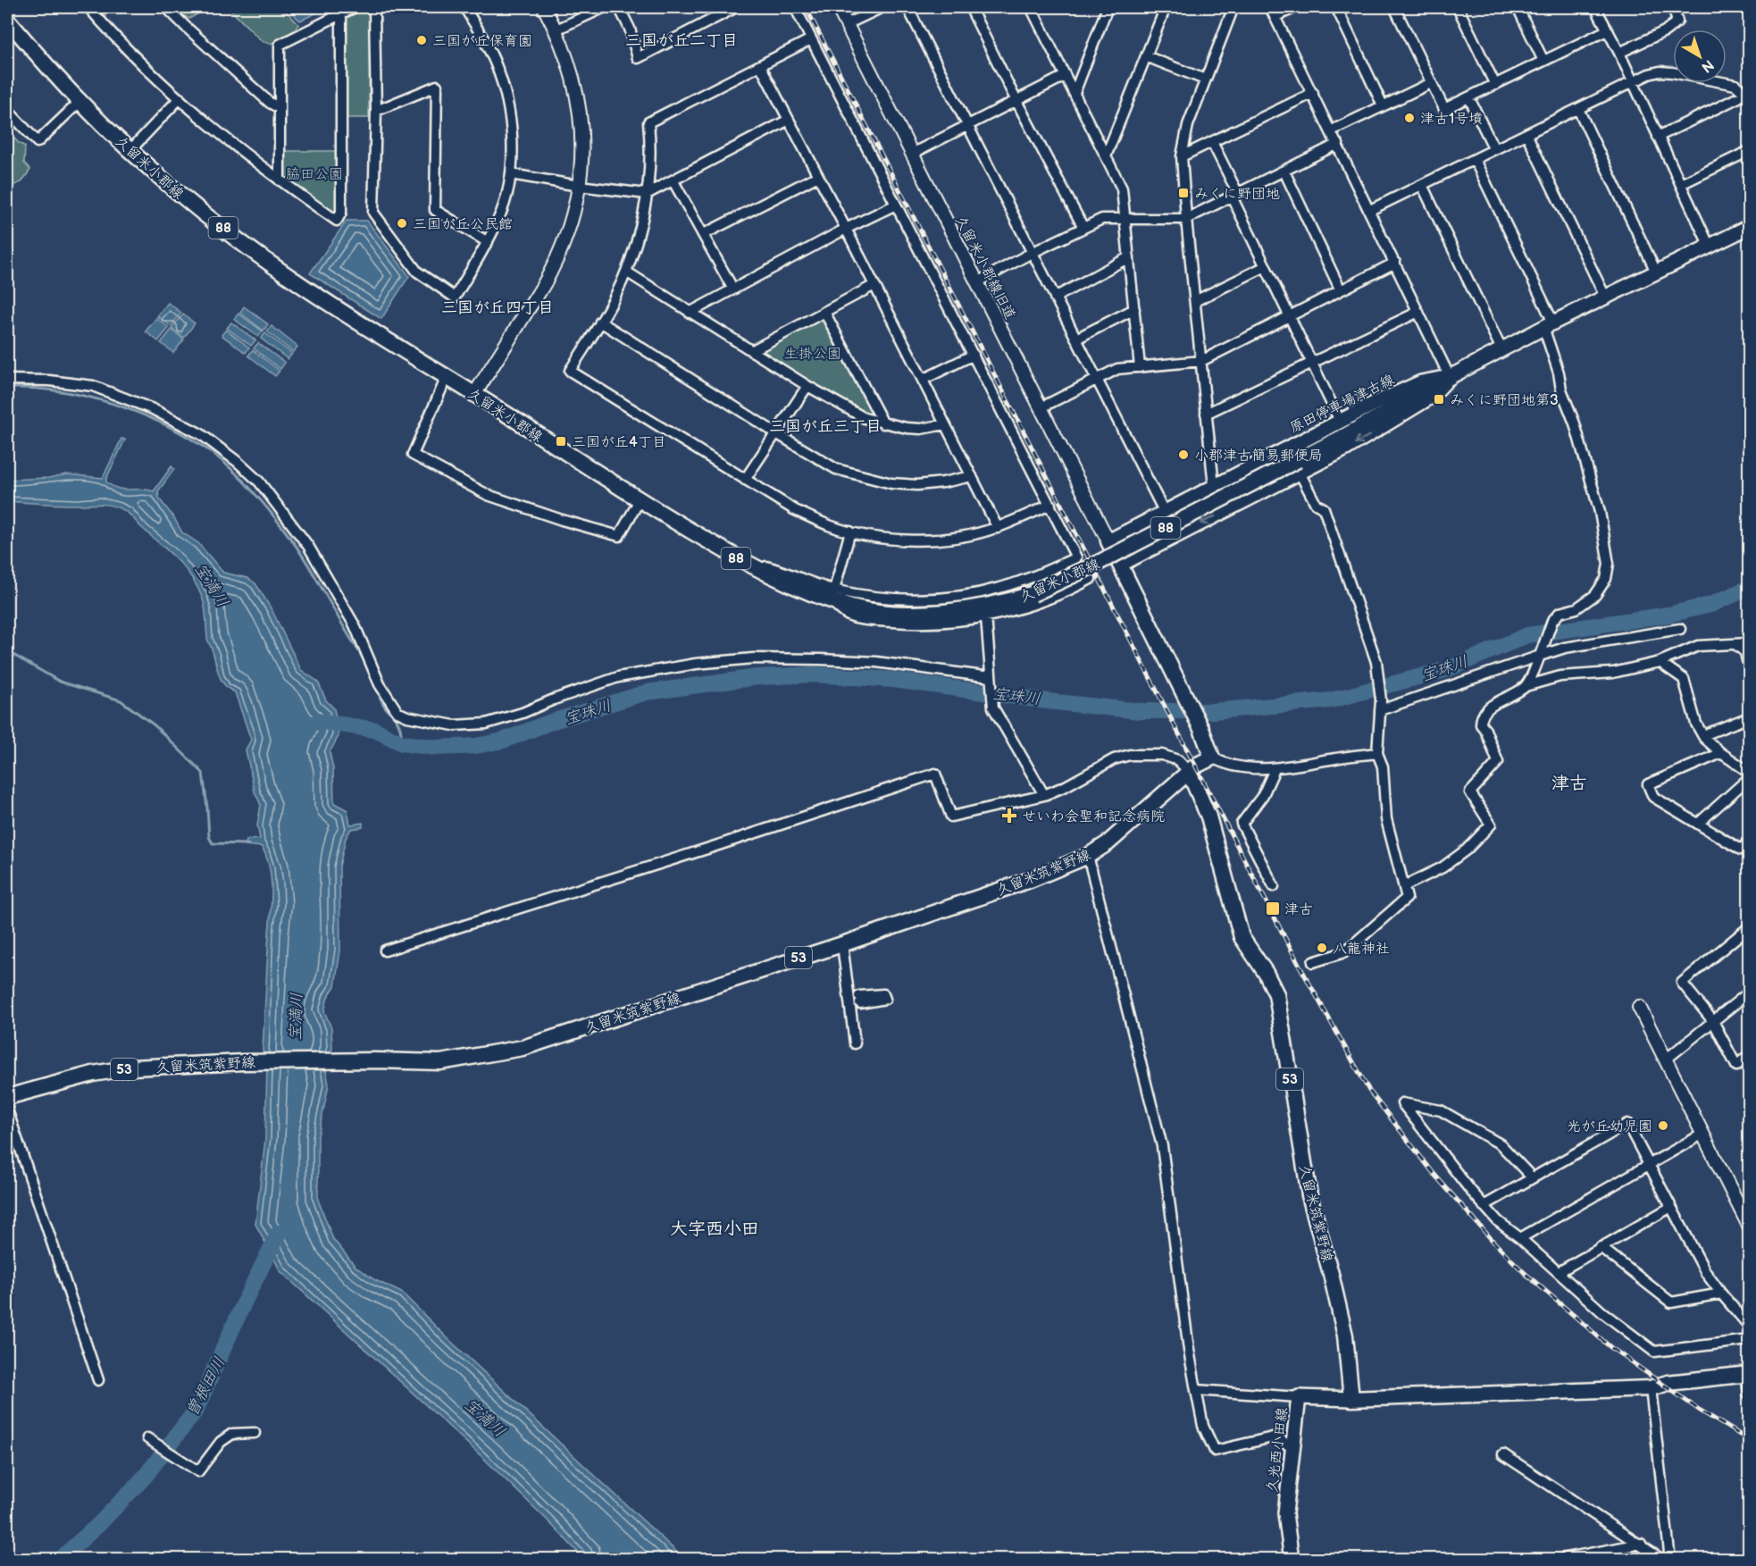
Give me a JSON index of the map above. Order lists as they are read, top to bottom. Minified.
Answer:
{"streets":{"main road":["久留米小郡線","88","原田停車場津古線","久留米筑紫野線","53","久光西小田線"],"street":["久留米小郡線旧道"]},"crossings":[["久留米小郡線","久留米小郡線旧道"],["久留米小郡線","原田停車場津古線"],["久留米小郡線旧道","原田停車場津古線"],["久留米筑紫野線","久光西小田線"]],"districts":["三国が丘二丁目","三国が丘四丁目","三国が丘三丁目","津古","大字西小田"],"water":["宝満川","宝珠川","曽根田川"],"parks":["脇田公園","生掛公園"],"places":{"other":["三国が丘保育園","津古1号墳","三国が丘公民館","小郡津古簡易郵便局","八龍神社","光が丘幼児園"],"transit":["みくに野団地","みくに野団地第3","三国が丘4丁目","津古"],"health":["せいわ会聖和記念病院"]},"north":"bottom right"}
